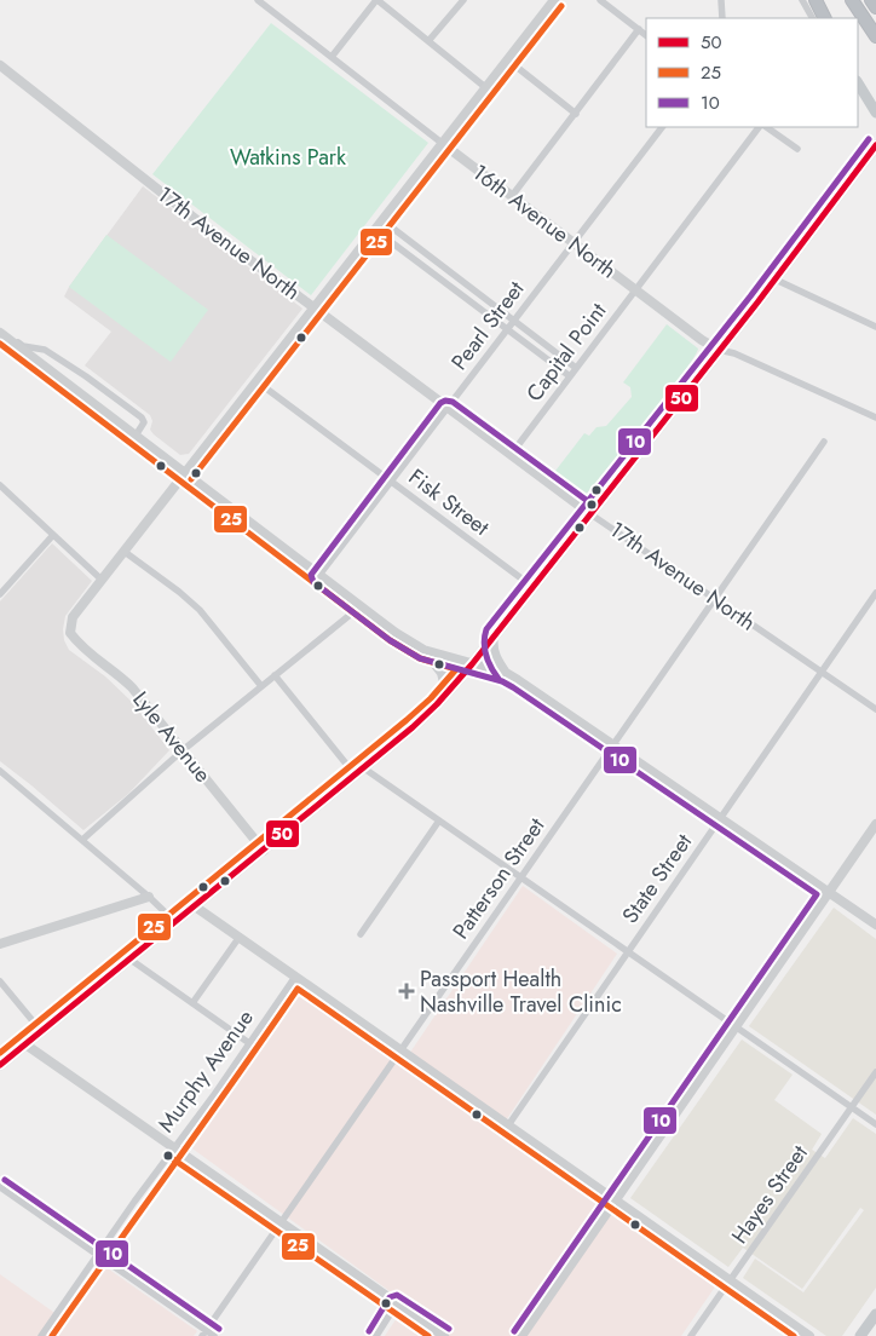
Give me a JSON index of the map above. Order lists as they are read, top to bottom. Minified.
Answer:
{"streets":{"main road":["16th Avenue North","17th Avenue North","Lyle Avenue"],"street":["Pearl Street","Capital Point","Fisk Street","Patterson Street","State Street","Murphy Avenue","Hayes Street"]},"crossings":[["16th Avenue North","Pearl Street"],["16th Avenue North","Capital Point"],["17th Avenue North","Pearl Street"],["17th Avenue North","Capital Point"],["17th Avenue North","Patterson Street"],["17th Avenue North","State Street"],["Pearl Street","Fisk Street"]],"parks":["Watkins Park"],"places":{"health":["Passport Health Nashville Travel Clinic"]},"lines":["transit line 25","transit line 10","transit line 50"],"legend":["50","25","10"]}
